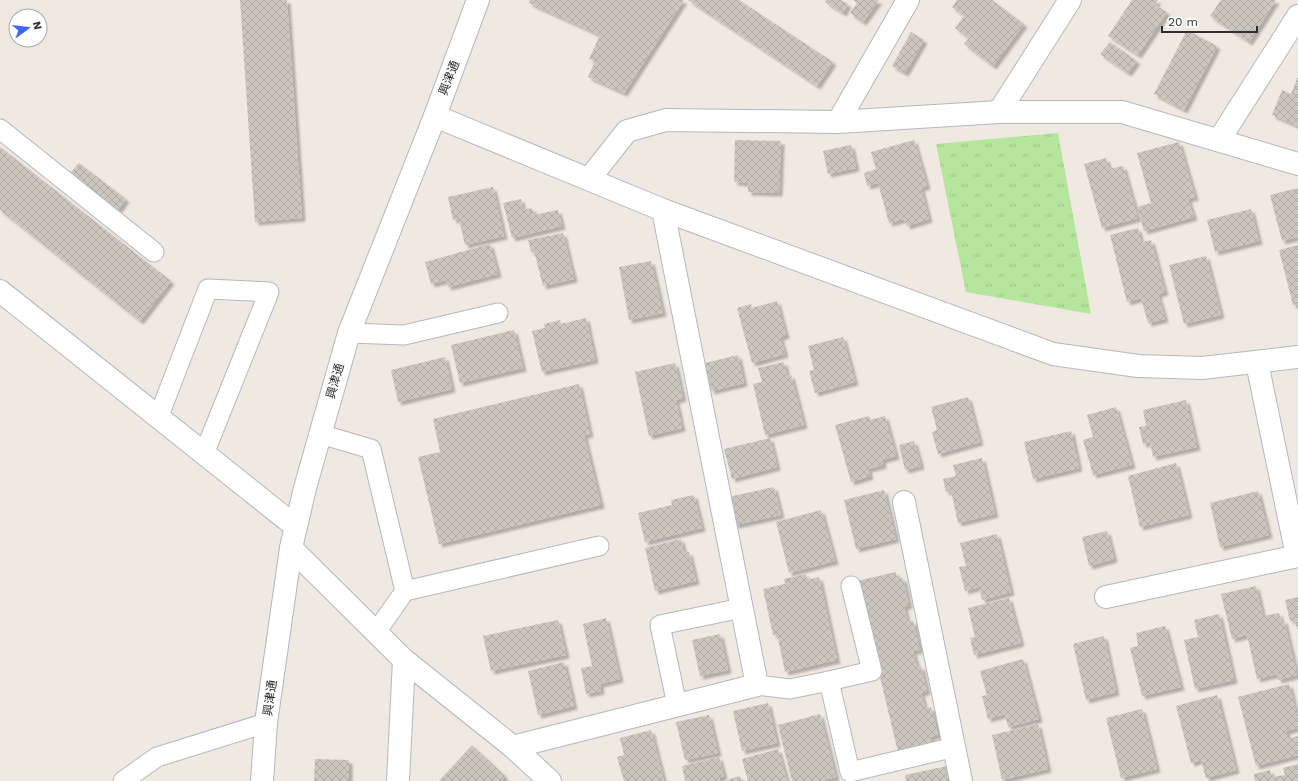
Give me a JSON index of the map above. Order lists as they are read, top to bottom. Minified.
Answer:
{"streets":{"street":["興津通"]},"scale_bar":"20 m","north":"right"}
